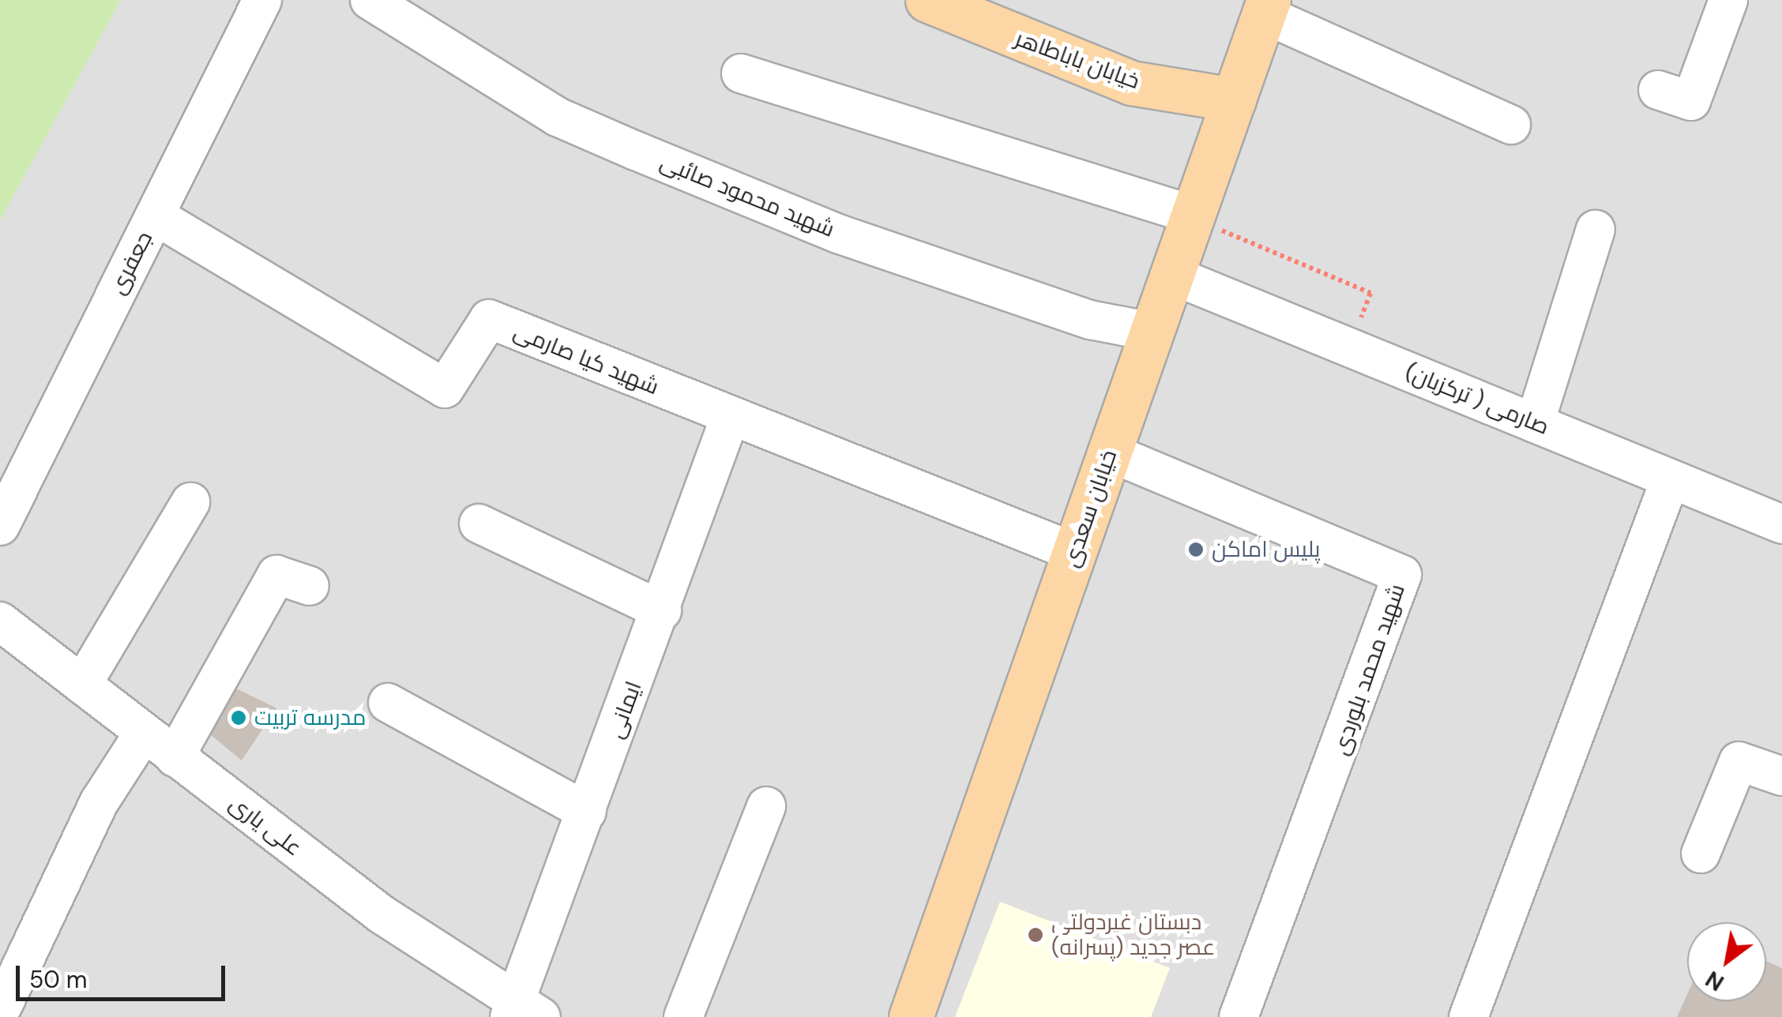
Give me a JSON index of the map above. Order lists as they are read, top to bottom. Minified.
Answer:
{"streets":{"main road":["خیابان باباطاهر","خیابان سعدی"],"street":["شهید محمود صائبی","جعفری","شهید کیا صارمی","صارمی ( ترکزبان)","شهید محمد بلوردی","ایمانی","علی یاری"]},"crossings":[["خیابان باباطاهر","خیابان سعدی"],["شهید محمود صائبی","خیابان سعدی"],["جعفری","شهید کیا صارمی"],["شهید کیا صارمی","خیابان سعدی"],["شهید کیا صارمی","ایمانی"],["صارمی ( ترکزبان)","خیابان سعدی"],["خیابان سعدی","شهید محمد بلوردی"],["ایمانی","علی یاری"]],"places":["پلیس اماکن","مدرسه تربیت","دبستان غیردولتی عصر جدید (پسرانه)"],"scale_bar":"50 m","north":"bottom left"}
